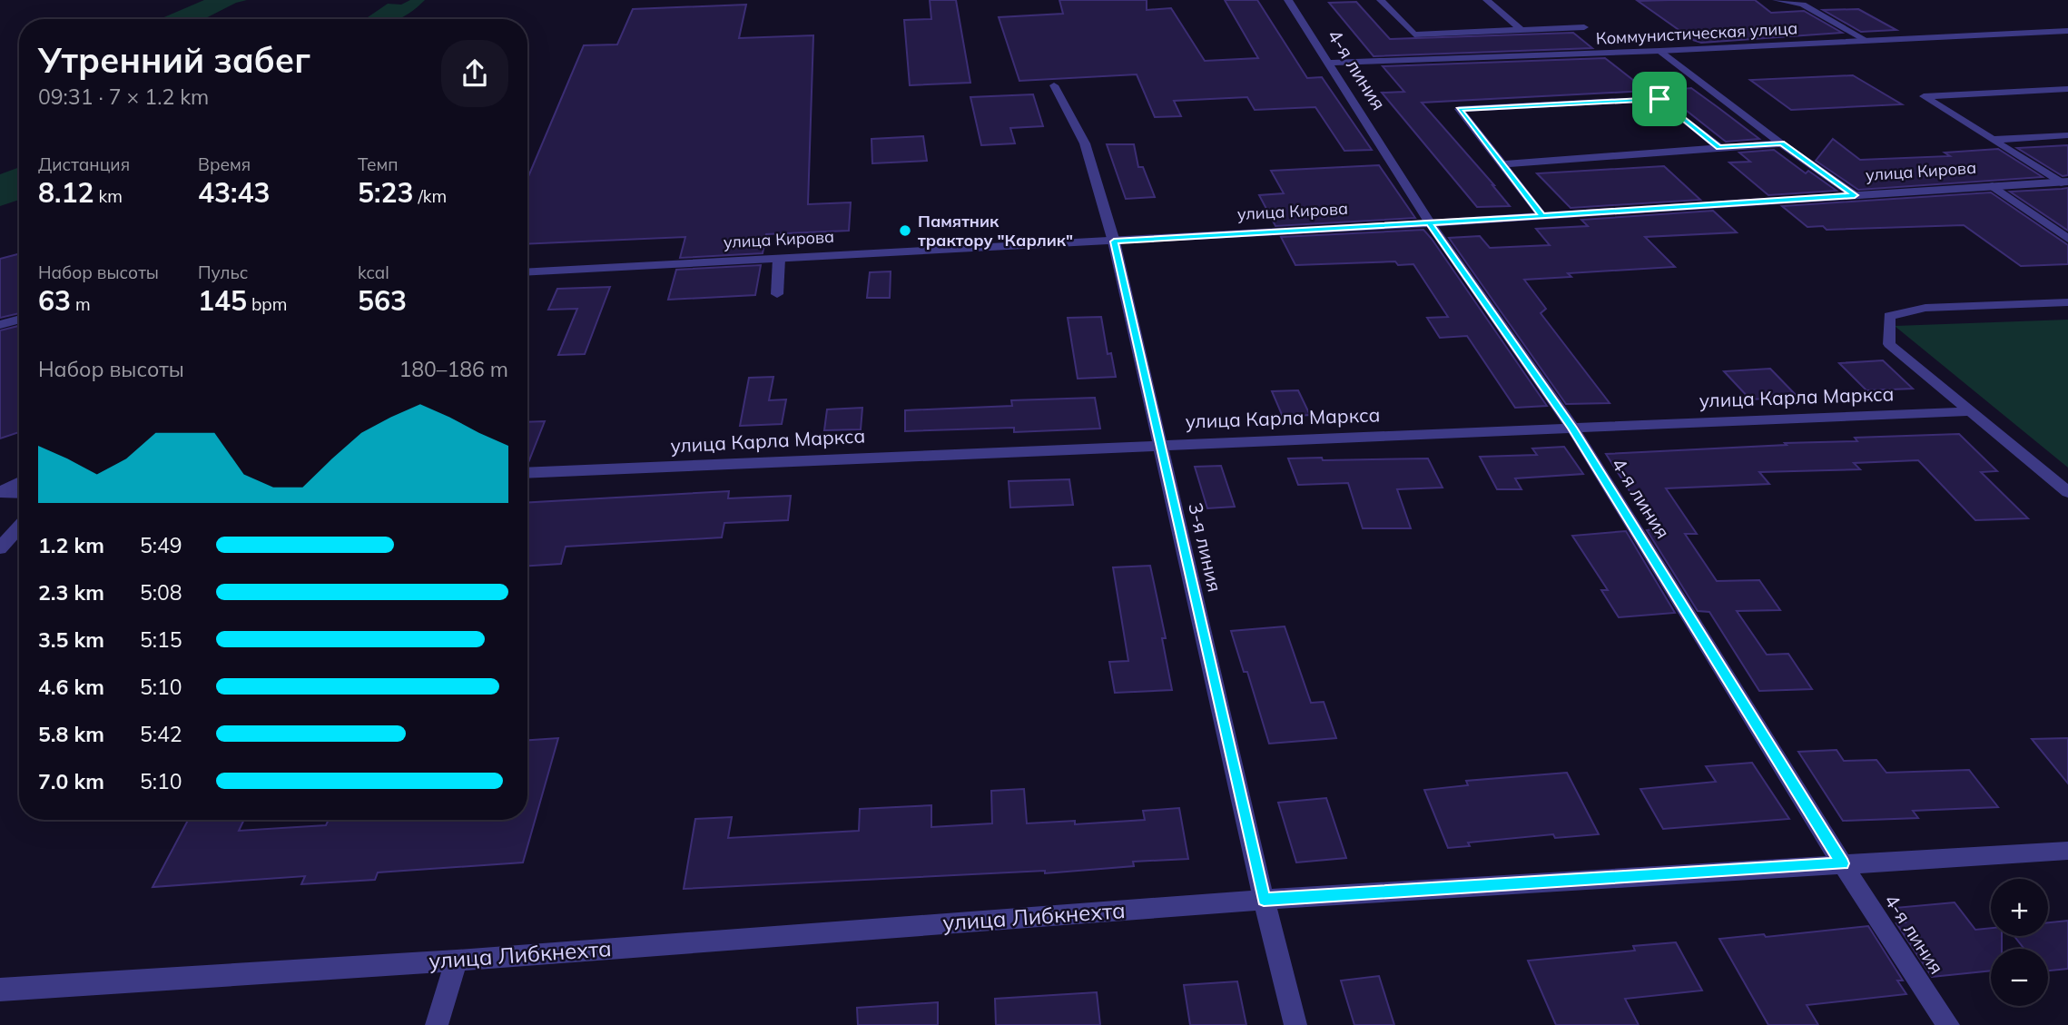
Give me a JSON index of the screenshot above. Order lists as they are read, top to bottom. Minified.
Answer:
{"streets":{"street":["Коммунистическая улица","4-я линия","улица Кирова","улица Карла Маркса","3-я линия","улица Либкнехта"]},"crossings":[["Коммунистическая улица","4-я линия"],["4-я линия","улица Кирова"],["4-я линия","улица Карла Маркса"],["4-я линия","улица Либкнехта"],["улица Кирова","3-я линия"],["улица Карла Маркса","3-я линия"],["3-я линия","улица Либкнехта"]],"places":["Памятник трактору \"Карлик\""],"page":{"heading":["Утренний забег","09:31 · 7 × 1.2 km"],"stats":[["Дистанция","8.12 km"],["Время","43:43"],["Темп","5:23 /km"],["Набор высоты","63 m"],["Пульс","145 bpm"],["kcal","563"]],"chart":["Набор высоты","180–186 m"],"list":[{"name":"1.2 km","note":"5:49"},{"name":"2.3 km","note":"5:08"},{"name":"3.5 km","note":"5:15"},{"name":"4.6 km","note":"5:10"},{"name":"5.8 km","note":"5:42"},{"name":"7.0 km","note":"5:10"}],"map_buttons":["+","−"]}}
